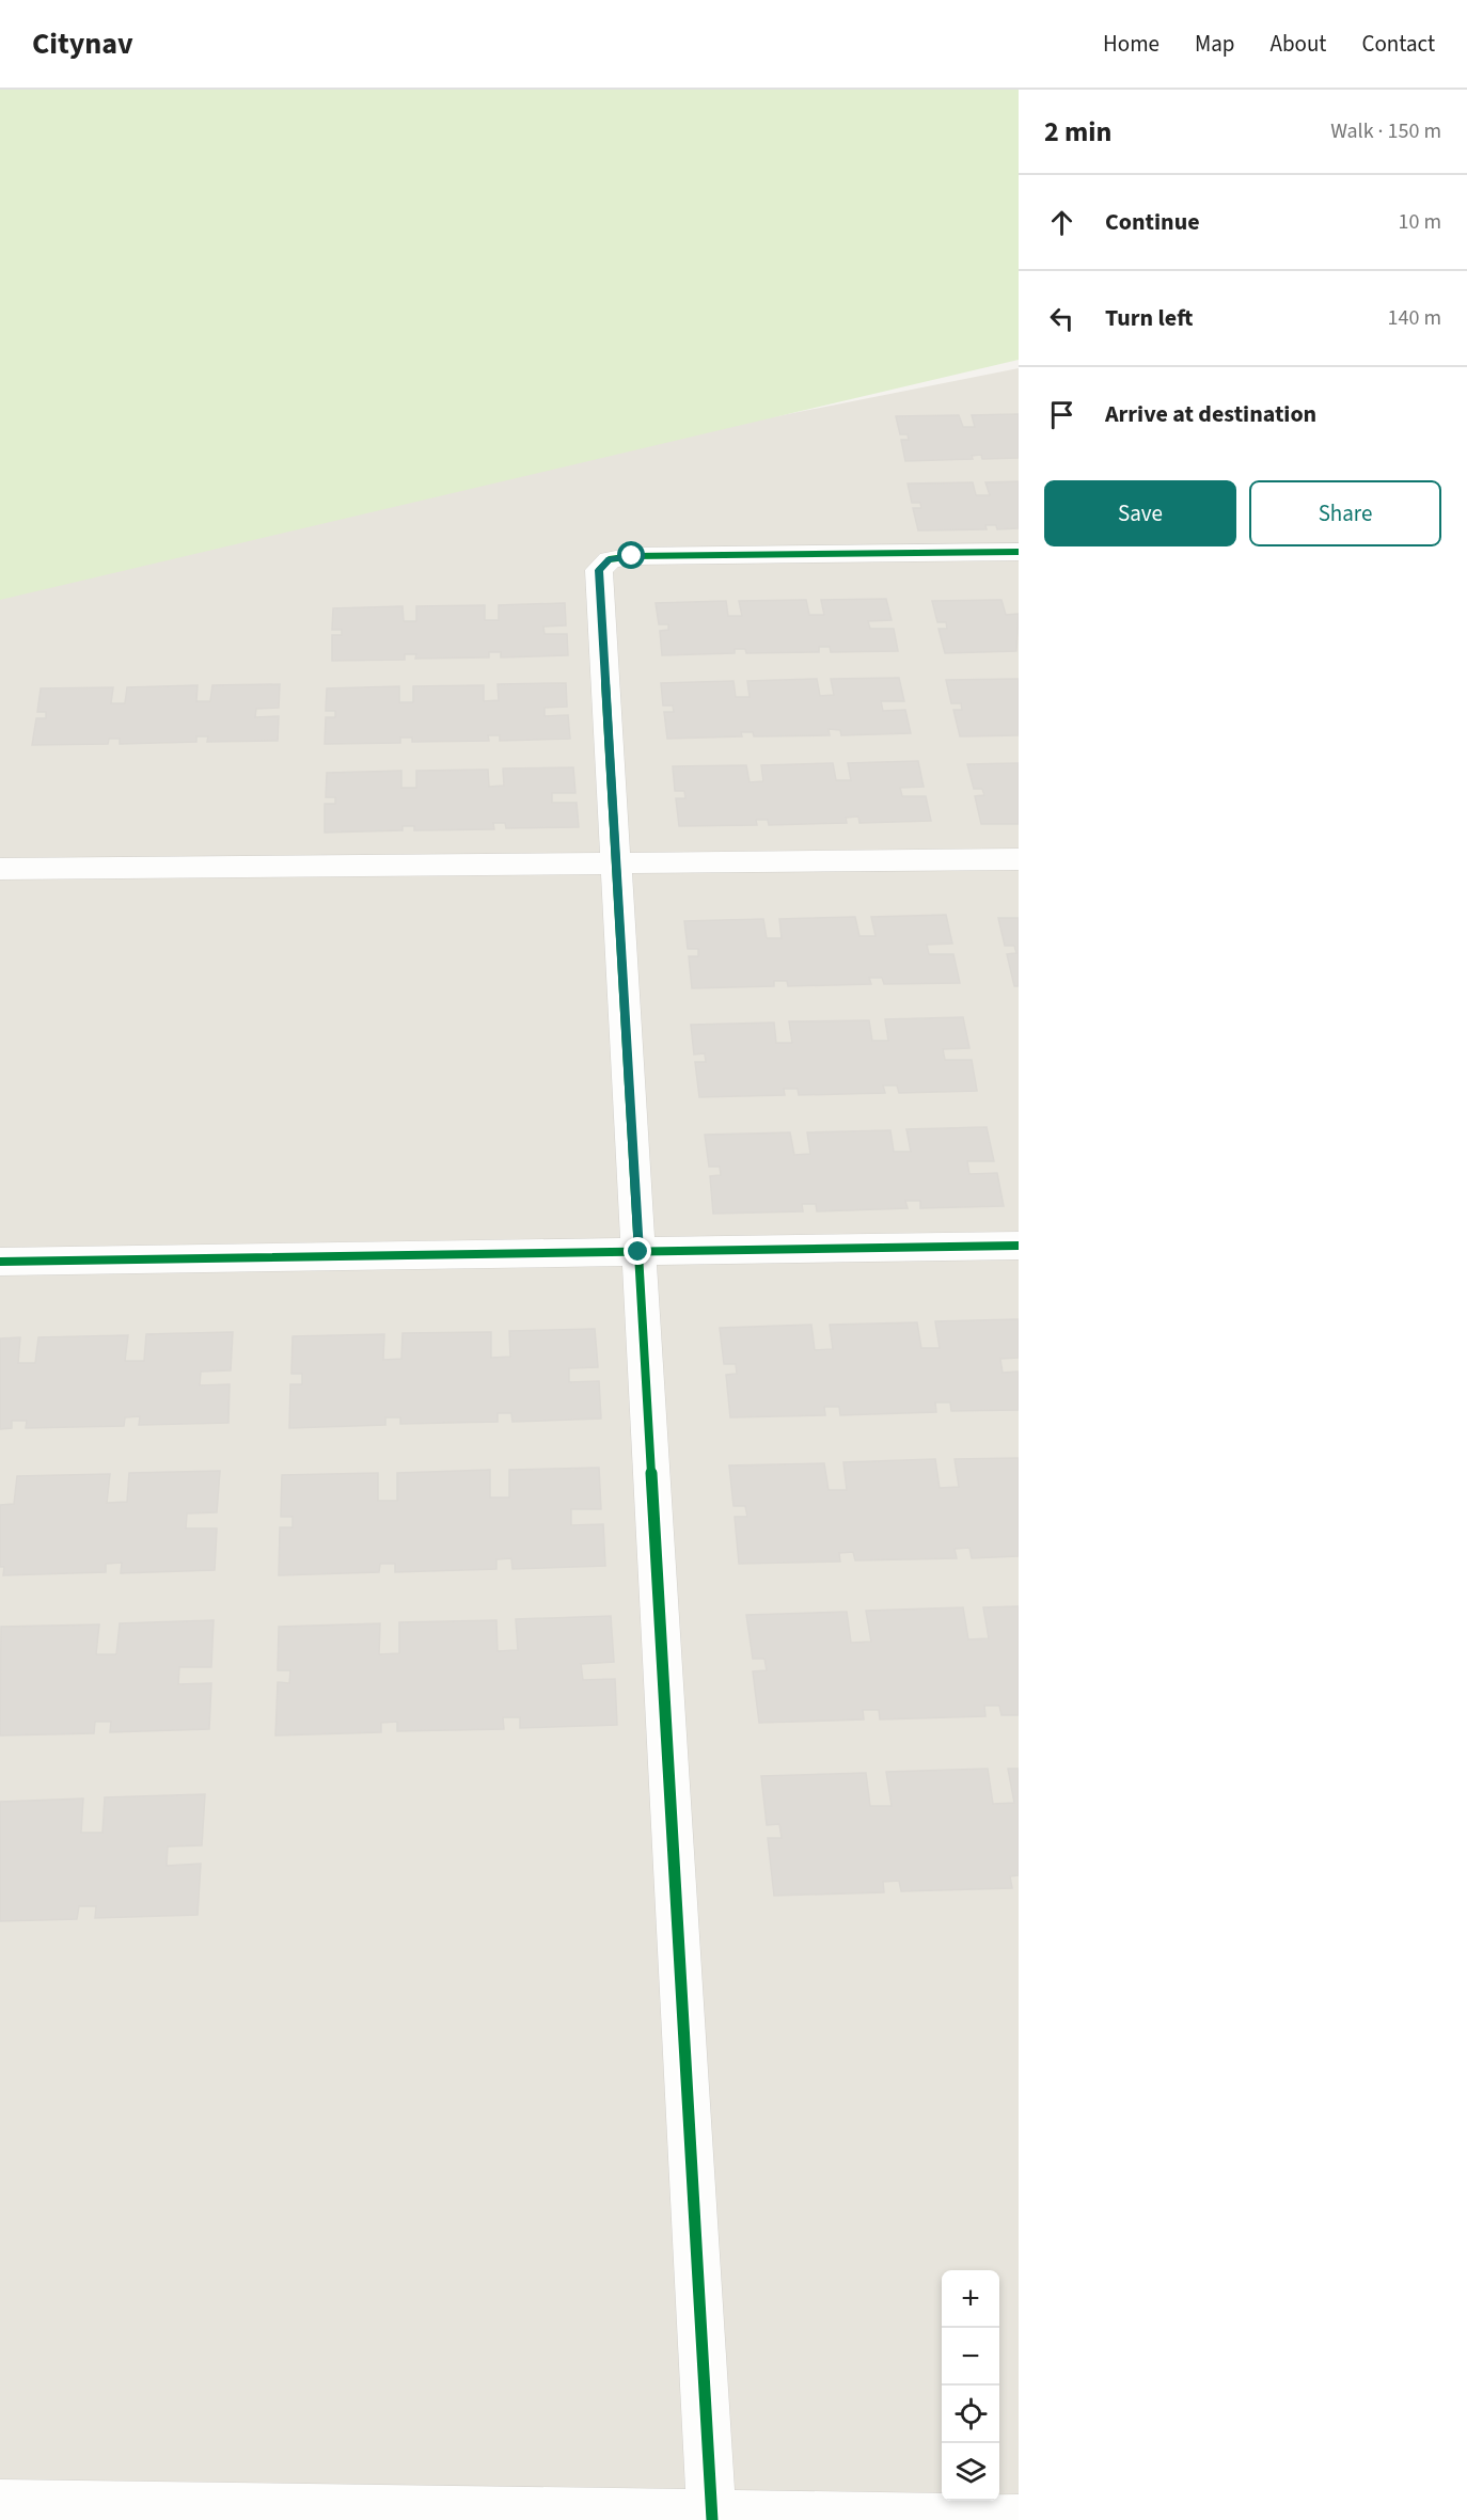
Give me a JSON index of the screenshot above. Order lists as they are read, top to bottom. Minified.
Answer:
{"page":{"header":"Citynav","nav":["Home","Map","About","Contact"],"heading":["2 min","Walk · 150 m"],"list":[["Continue","10 m"],["Turn left","140 m"],"Arrive at destination"],"buttons":["Save","Share"],"map_buttons":["+","−"]}}
